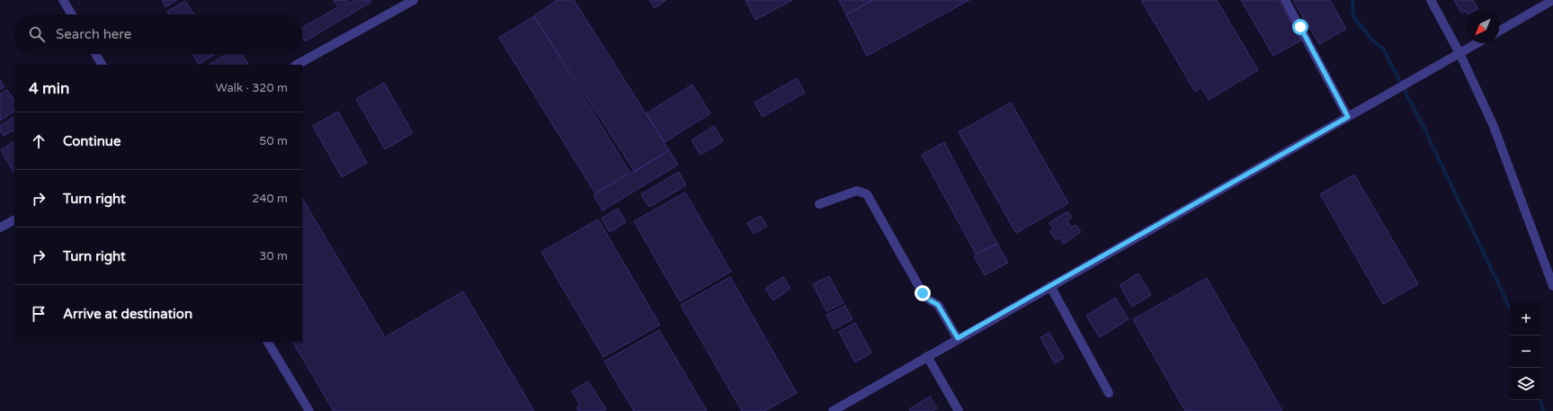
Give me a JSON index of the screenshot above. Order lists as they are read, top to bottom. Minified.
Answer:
{"north":"bottom left","page":{"search":"Search here","heading":["4 min","Walk · 320 m"],"list":[["Continue","50 m"],["Turn right","240 m"],["Turn right","30 m"],"Arrive at destination"],"map_buttons":["+","−"]}}
